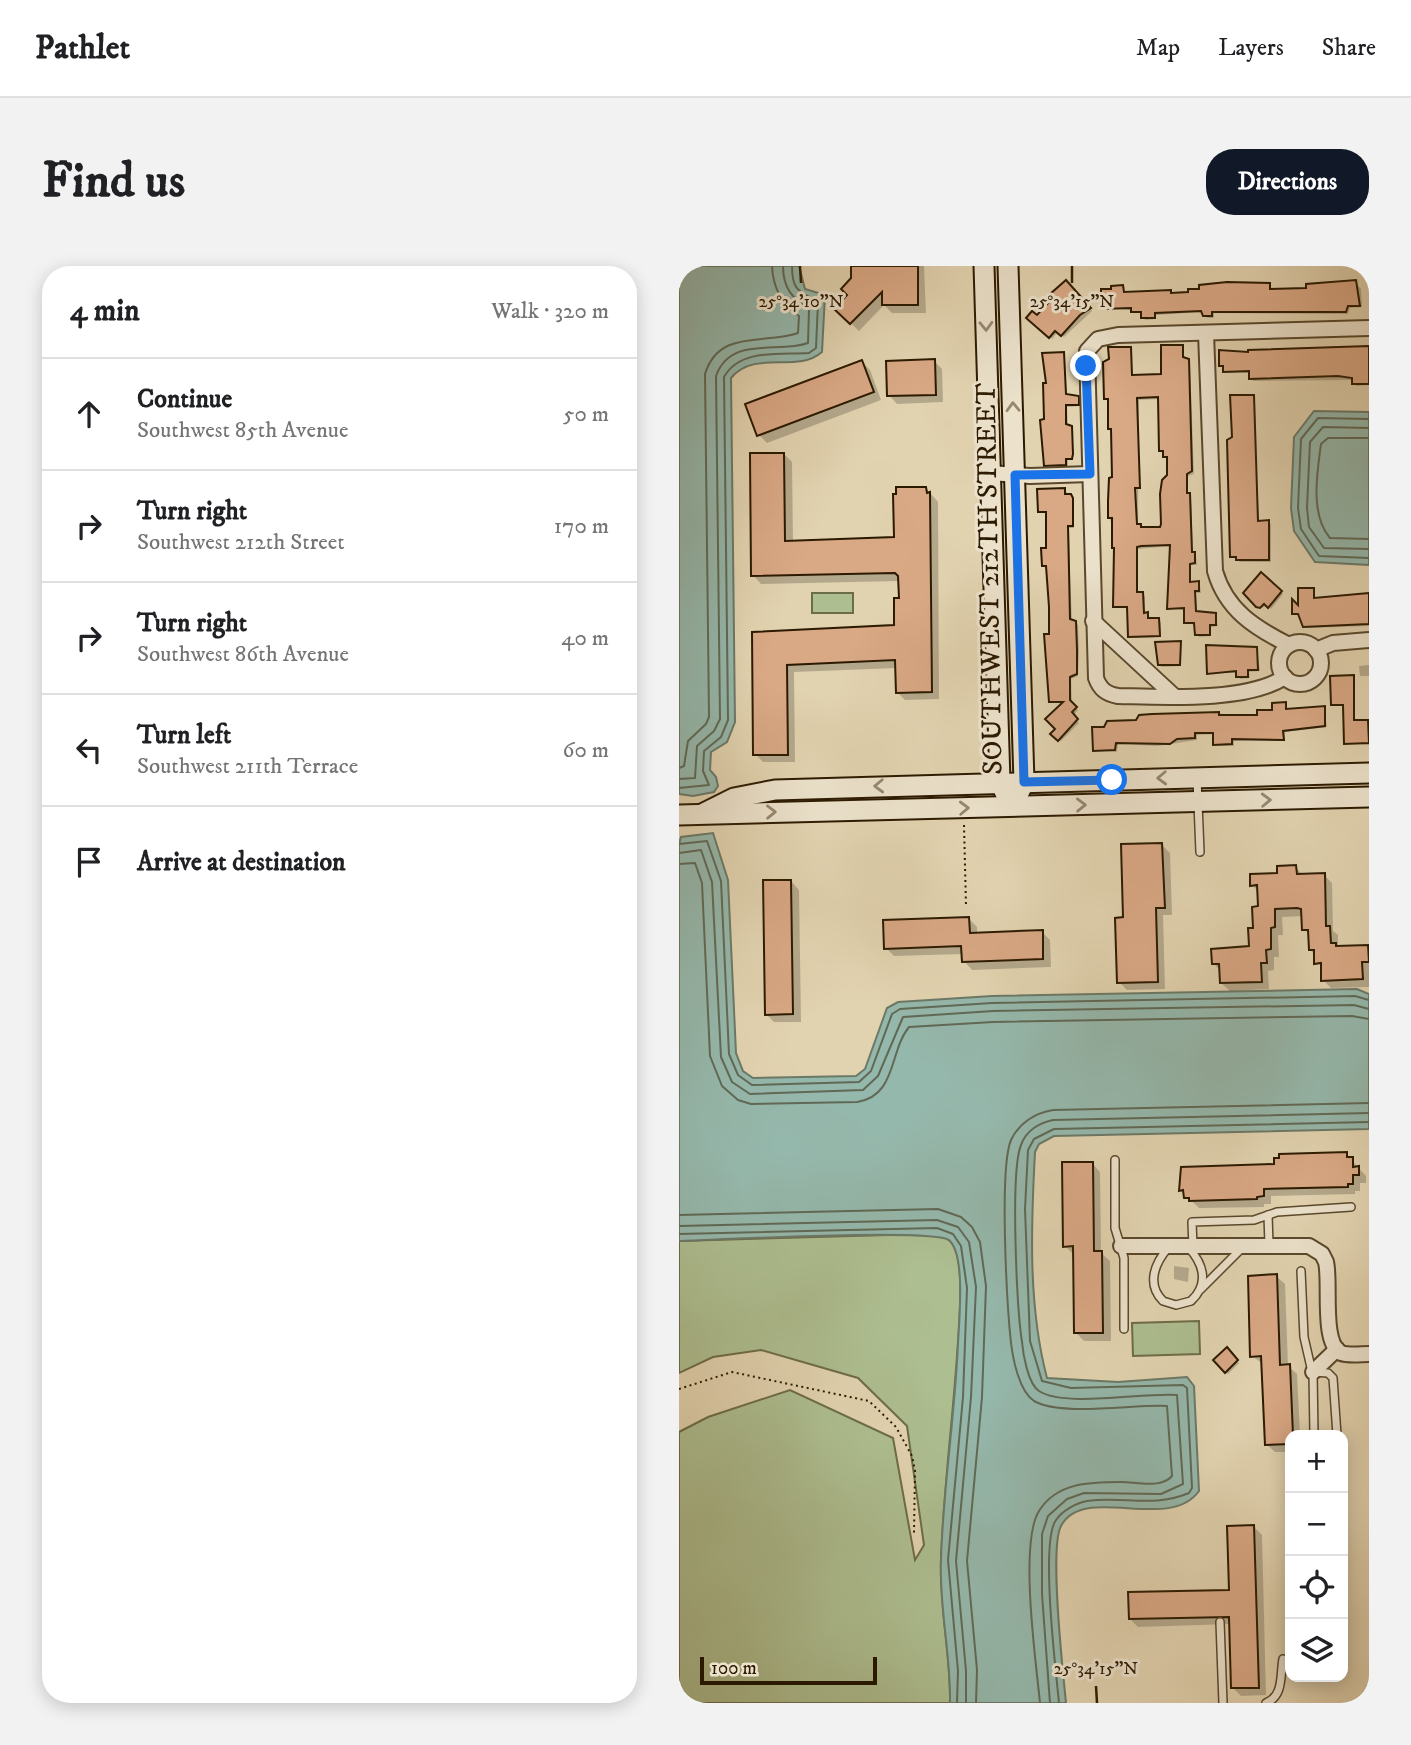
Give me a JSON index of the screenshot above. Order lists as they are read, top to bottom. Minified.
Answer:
{"streets":{"street":["SOUTHWEST 212TH STREET"]},"scale_bar":"100 m","page":{"header":"Pathlet","nav":["Map","Layers","Share"],"buttons":"Directions","title":"Find us","heading":["4 min","Walk · 320 m"],"list":[["Continue","Southwest 85th Avenue","50 m"],["Turn right","Southwest 212th Street","170 m"],["Turn right","Southwest 86th Avenue","40 m"],["Turn left","Southwest 211th Terrace","60 m"],"Arrive at destination"],"map_buttons":["+","−"],"scale":"100 m"},"coordinates":["25°34'10\"N","25°34'15\"N"]}
